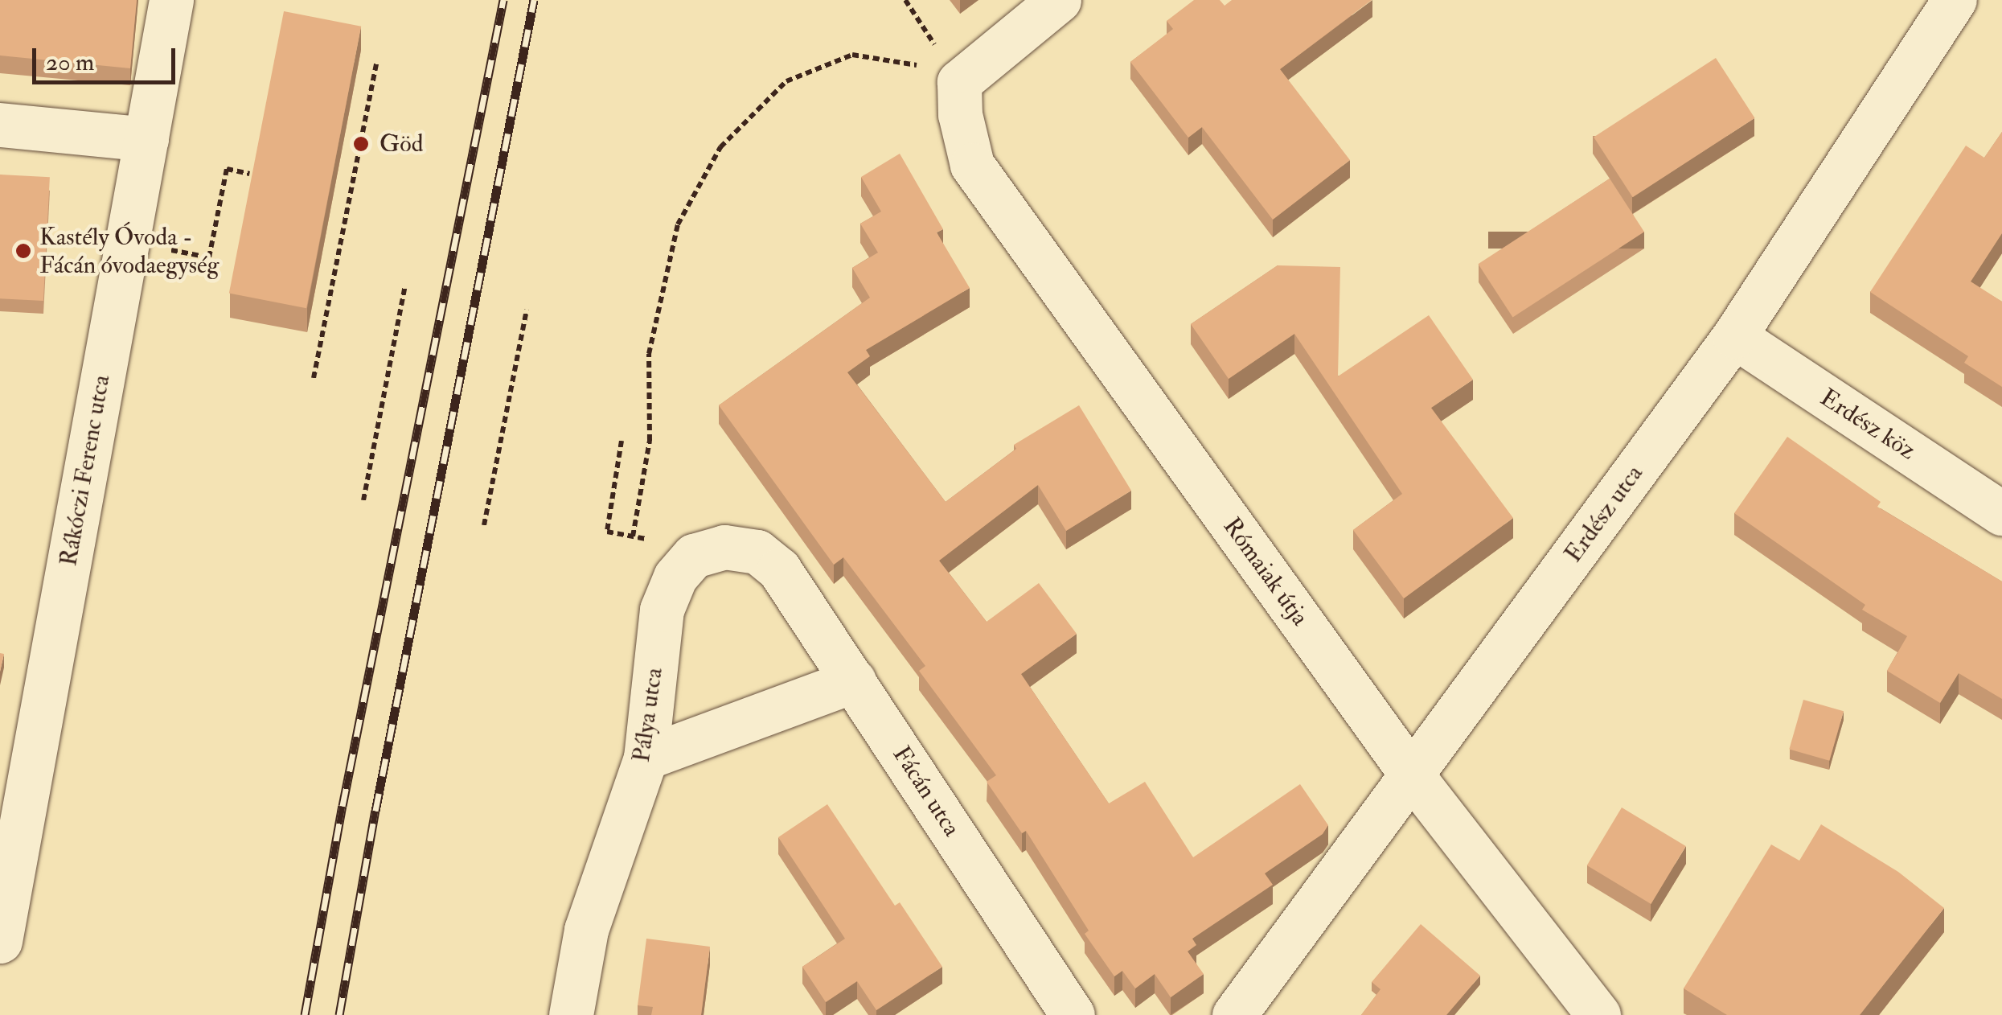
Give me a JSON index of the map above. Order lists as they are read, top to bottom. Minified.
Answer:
{"streets":{"street":["Erdész köz","Rákóczi Ferenc utca","Erdész utca","Rómaiak útja","Pálya utca","Fácán utca"]},"crossings":[["Erdész köz","Erdész utca"],["Erdész utca","Rómaiak útja"],["Pálya utca","Fácán utca"]],"places":["Göd","Kastély Óvoda - Fácán óvodaegység"],"scale_bar":"20 m"}
